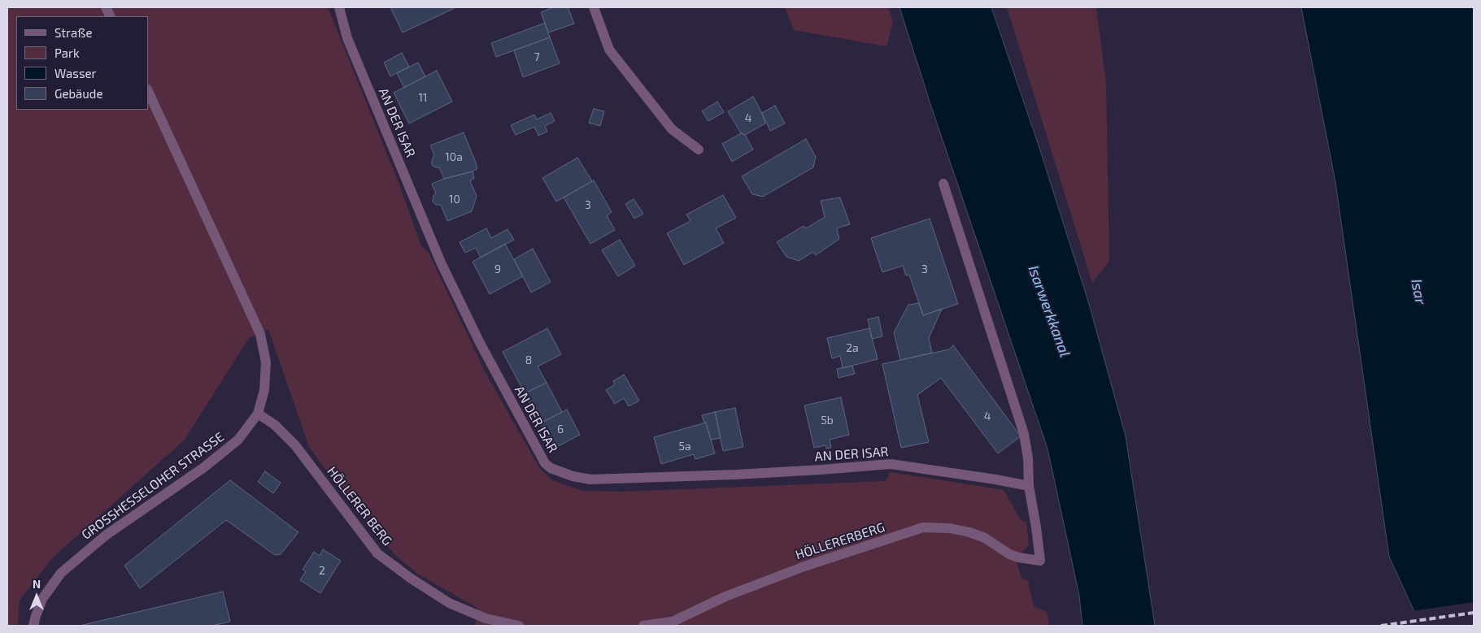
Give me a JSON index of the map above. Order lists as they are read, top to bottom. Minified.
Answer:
{"streets":{"street":["AN DER ISAR","GROSSHESSELOHER STRASSE","HÖLLERER BERG","HÖLLERERBERG"]},"crossings":[["AN DER ISAR","HÖLLERERBERG"],["GROSSHESSELOHER STRASSE","HÖLLERER BERG"]],"water":["Isar","Isarwerkkanal"],"house_numbers":["7","11","4","10a","10","3","9","3","2a","8","4","5b","6","5a","2"],"legend":["Straße","Park","Wasser","Gebäude"],"north":"top"}
